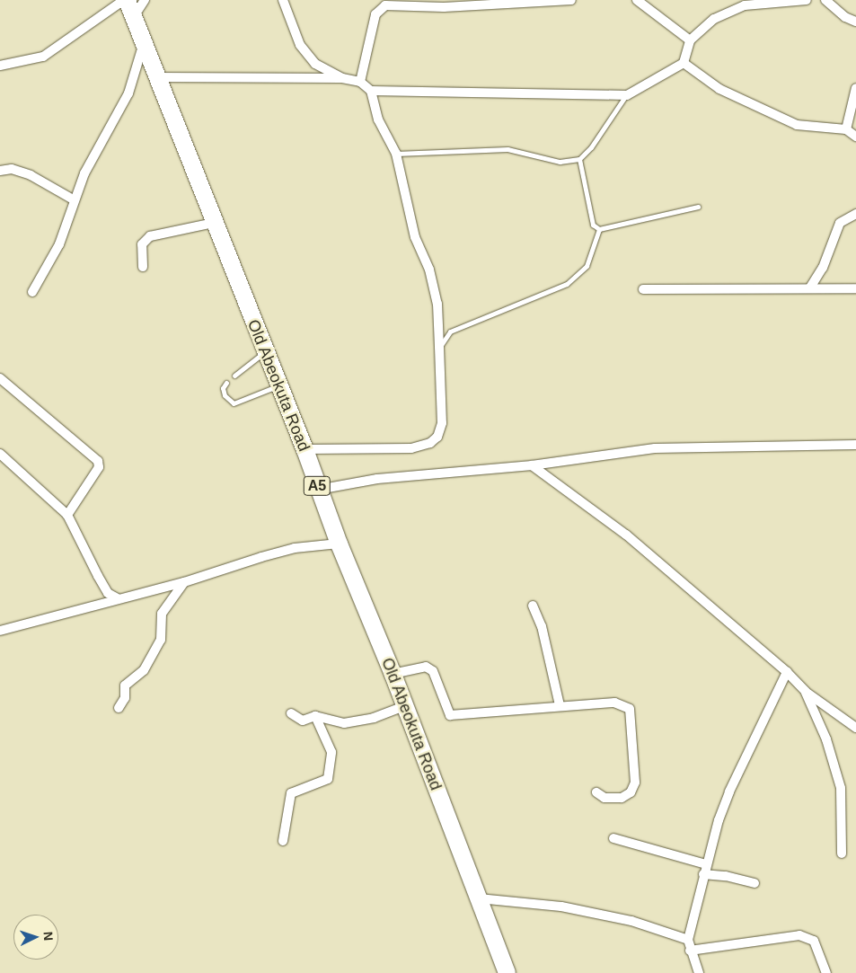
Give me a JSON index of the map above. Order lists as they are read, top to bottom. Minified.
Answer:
{"streets":{"highway":["Old Abeokuta Road","A5"]},"north":"right"}
